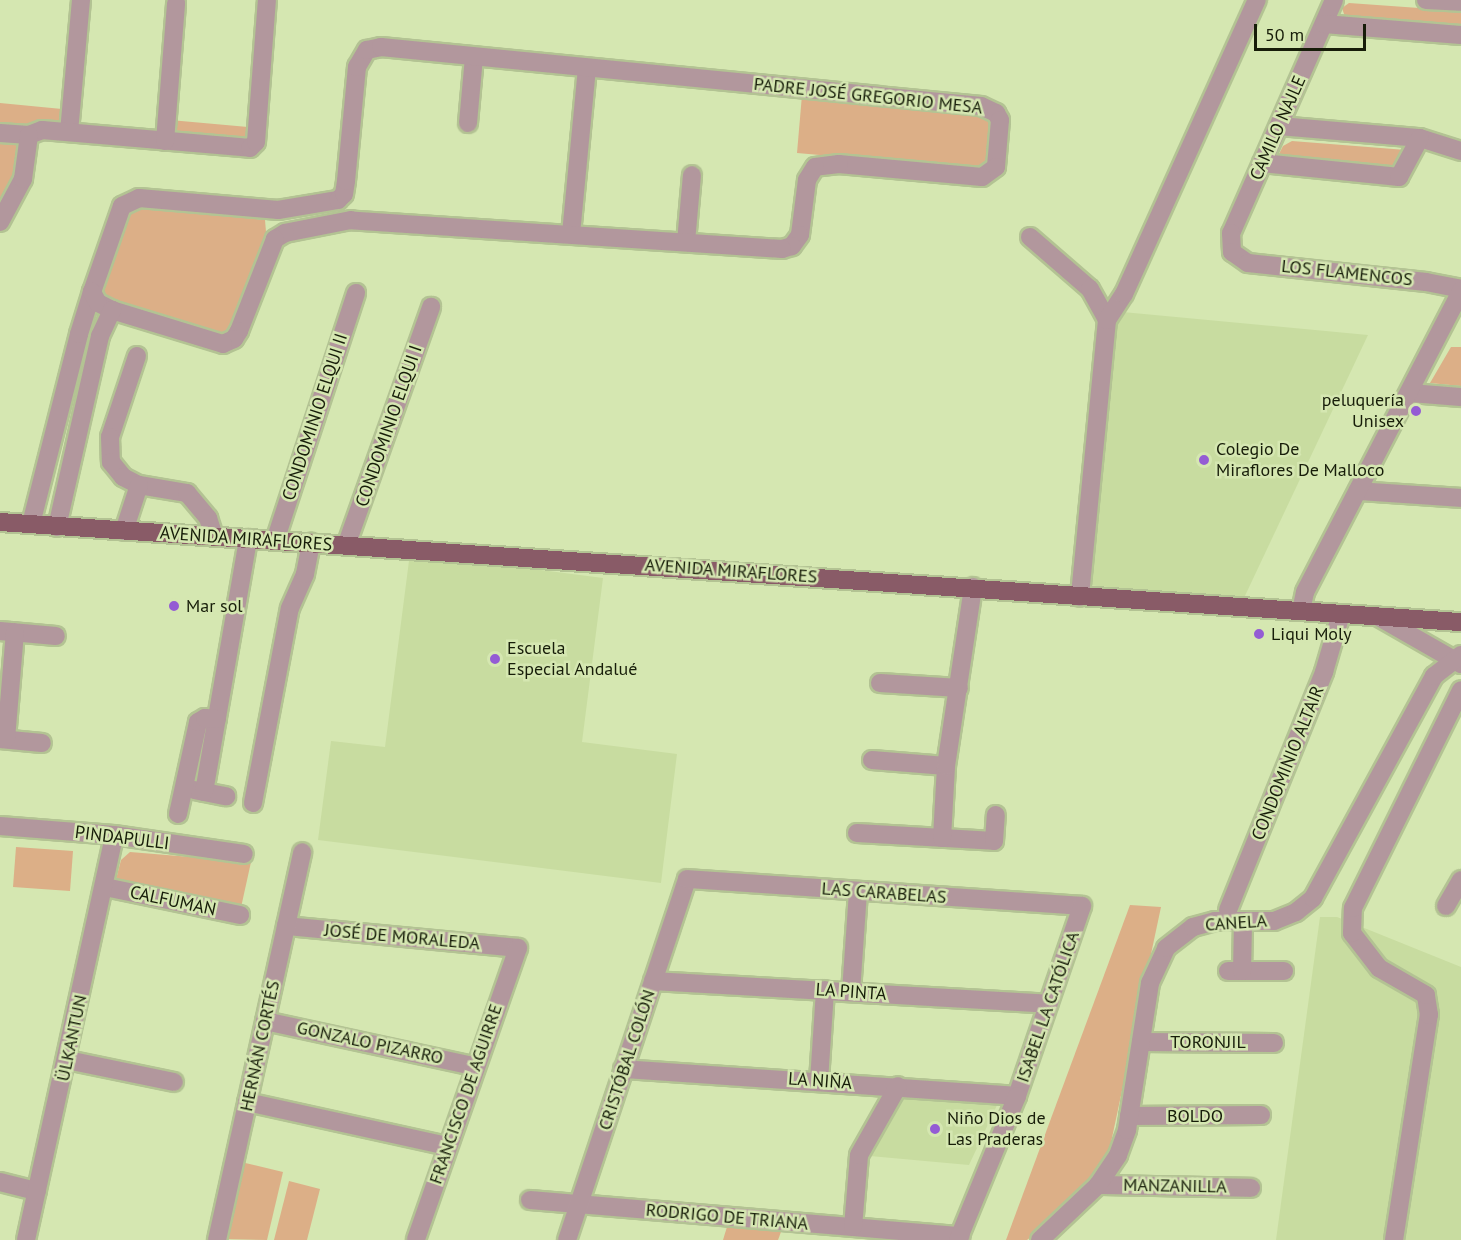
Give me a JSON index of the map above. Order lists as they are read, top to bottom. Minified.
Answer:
{"streets":{"main road":["AVENIDA MIRAFLORES"],"street":["PADRE JOSÉ GREGORIO MESA","CAMILO NAJLE","LOS FLAMENCOS","CONDOMINIO ELQUI II","CONDOMINIO ELQUI I","CONDOMINIO ALTAIR","PINDAPULLI","LAS CARABELAS","CALFUMAN","CANELA","JOSÉ DE MORALEDA","LA PINTA","ISABEL LA CATÓLICA","ÜLKANTUN","TORONJIL","GONZALO PIZARRO","HERNÁN CORTÉS","CRISTÓBAL COLÓN","LA NIÑA","FRANCISCO DE AGUIRRE","BOLDO","MANZANILLA","RODRIGO DE TRIANA"]},"crossings":[["CAMILO NAJLE","LOS FLAMENCOS"],["CONDOMINIO ELQUI II","AVENIDA MIRAFLORES"],["CONDOMINIO ELQUI I","AVENIDA MIRAFLORES"],["AVENIDA MIRAFLORES","CONDOMINIO ALTAIR"],["PINDAPULLI","ÜLKANTUN"],["LAS CARABELAS","ISABEL LA CATÓLICA"],["LAS CARABELAS","CRISTÓBAL COLÓN"],["CALFUMAN","ÜLKANTUN"],["CANELA","TORONJIL"],["CANELA","BOLDO"],["CANELA","MANZANILLA"],["JOSÉ DE MORALEDA","HERNÁN CORTÉS"],["JOSÉ DE MORALEDA","FRANCISCO DE AGUIRRE"],["LA PINTA","ISABEL LA CATÓLICA"],["LA PINTA","CRISTÓBAL COLÓN"],["ISABEL LA CATÓLICA","LA NIÑA"],["ISABEL LA CATÓLICA","RODRIGO DE TRIANA"],["GONZALO PIZARRO","HERNÁN CORTÉS"],["GONZALO PIZARRO","FRANCISCO DE AGUIRRE"],["CRISTÓBAL COLÓN","LA NIÑA"],["CRISTÓBAL COLÓN","RODRIGO DE TRIANA"]],"places":["peluquería Unisex","Colegio De Miraflores De Malloco","Mar sol","Liqui Moly","Escuela Especial Andalué","Niño Dios de Las Praderas"],"scale_bar":"50 m"}
